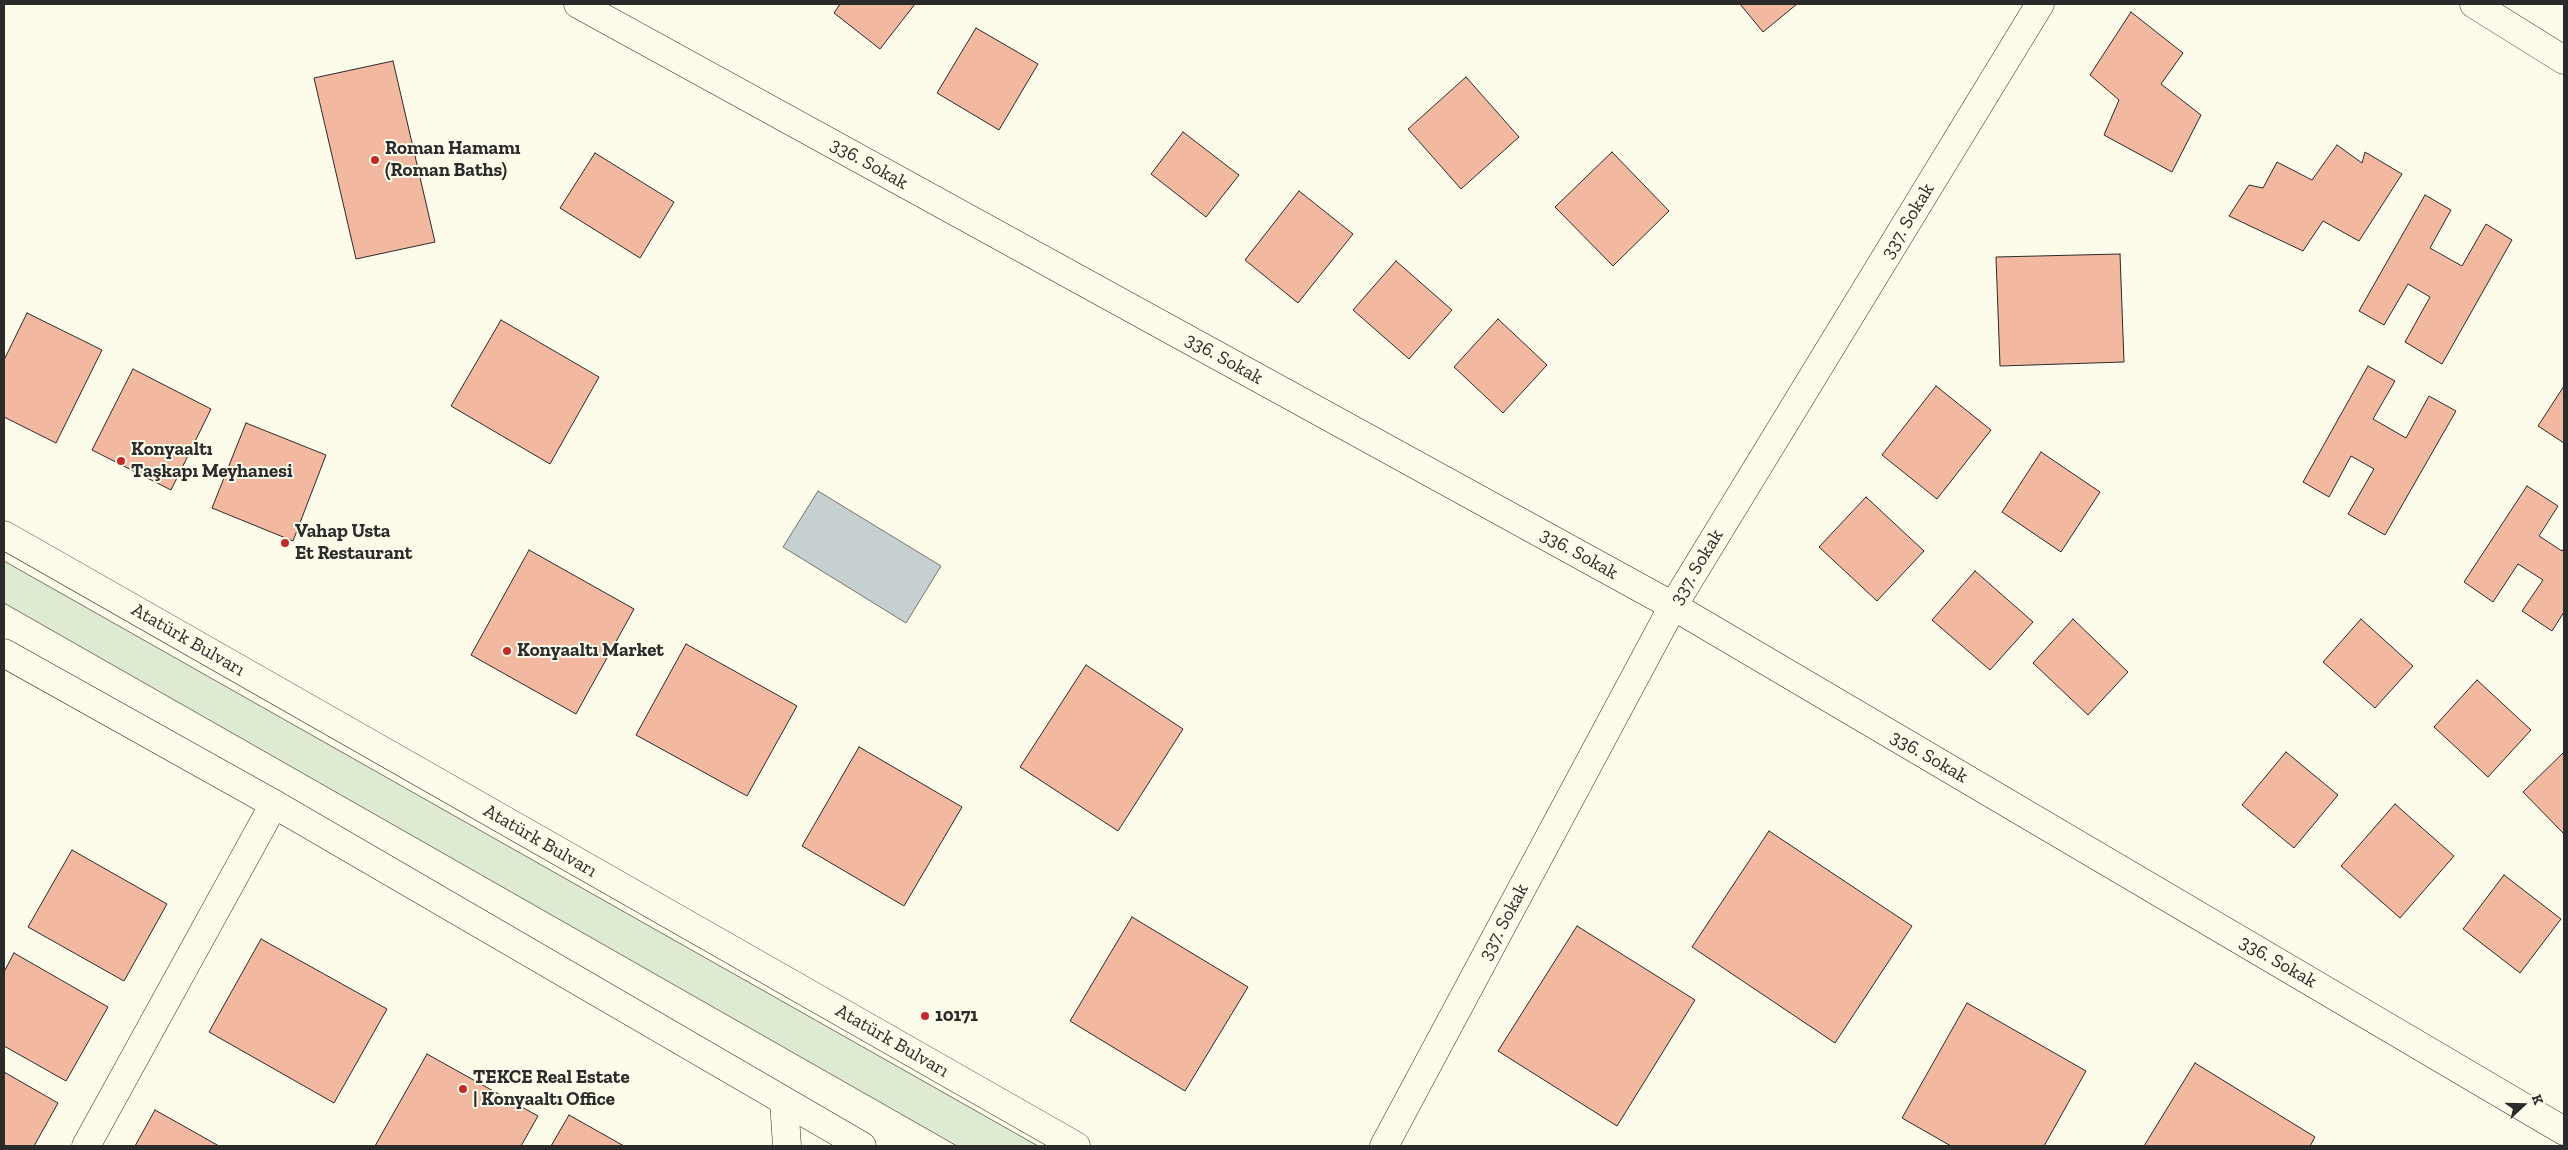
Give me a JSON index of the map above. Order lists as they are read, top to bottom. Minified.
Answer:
{"streets":{"street":["336. Sokak","337. Sokak","Atatürk Bulvarı"]},"crossings":[["336. Sokak","337. Sokak"]],"places":["Roman Hamamı (Roman Baths)","Konyaaltı Taşkapı Meyhanesi","Vahap Usta Et Restaurant","Konyaaltı Market","10171","TEKCE Real Estate | Konyaaltı Office"],"north":"right"}
